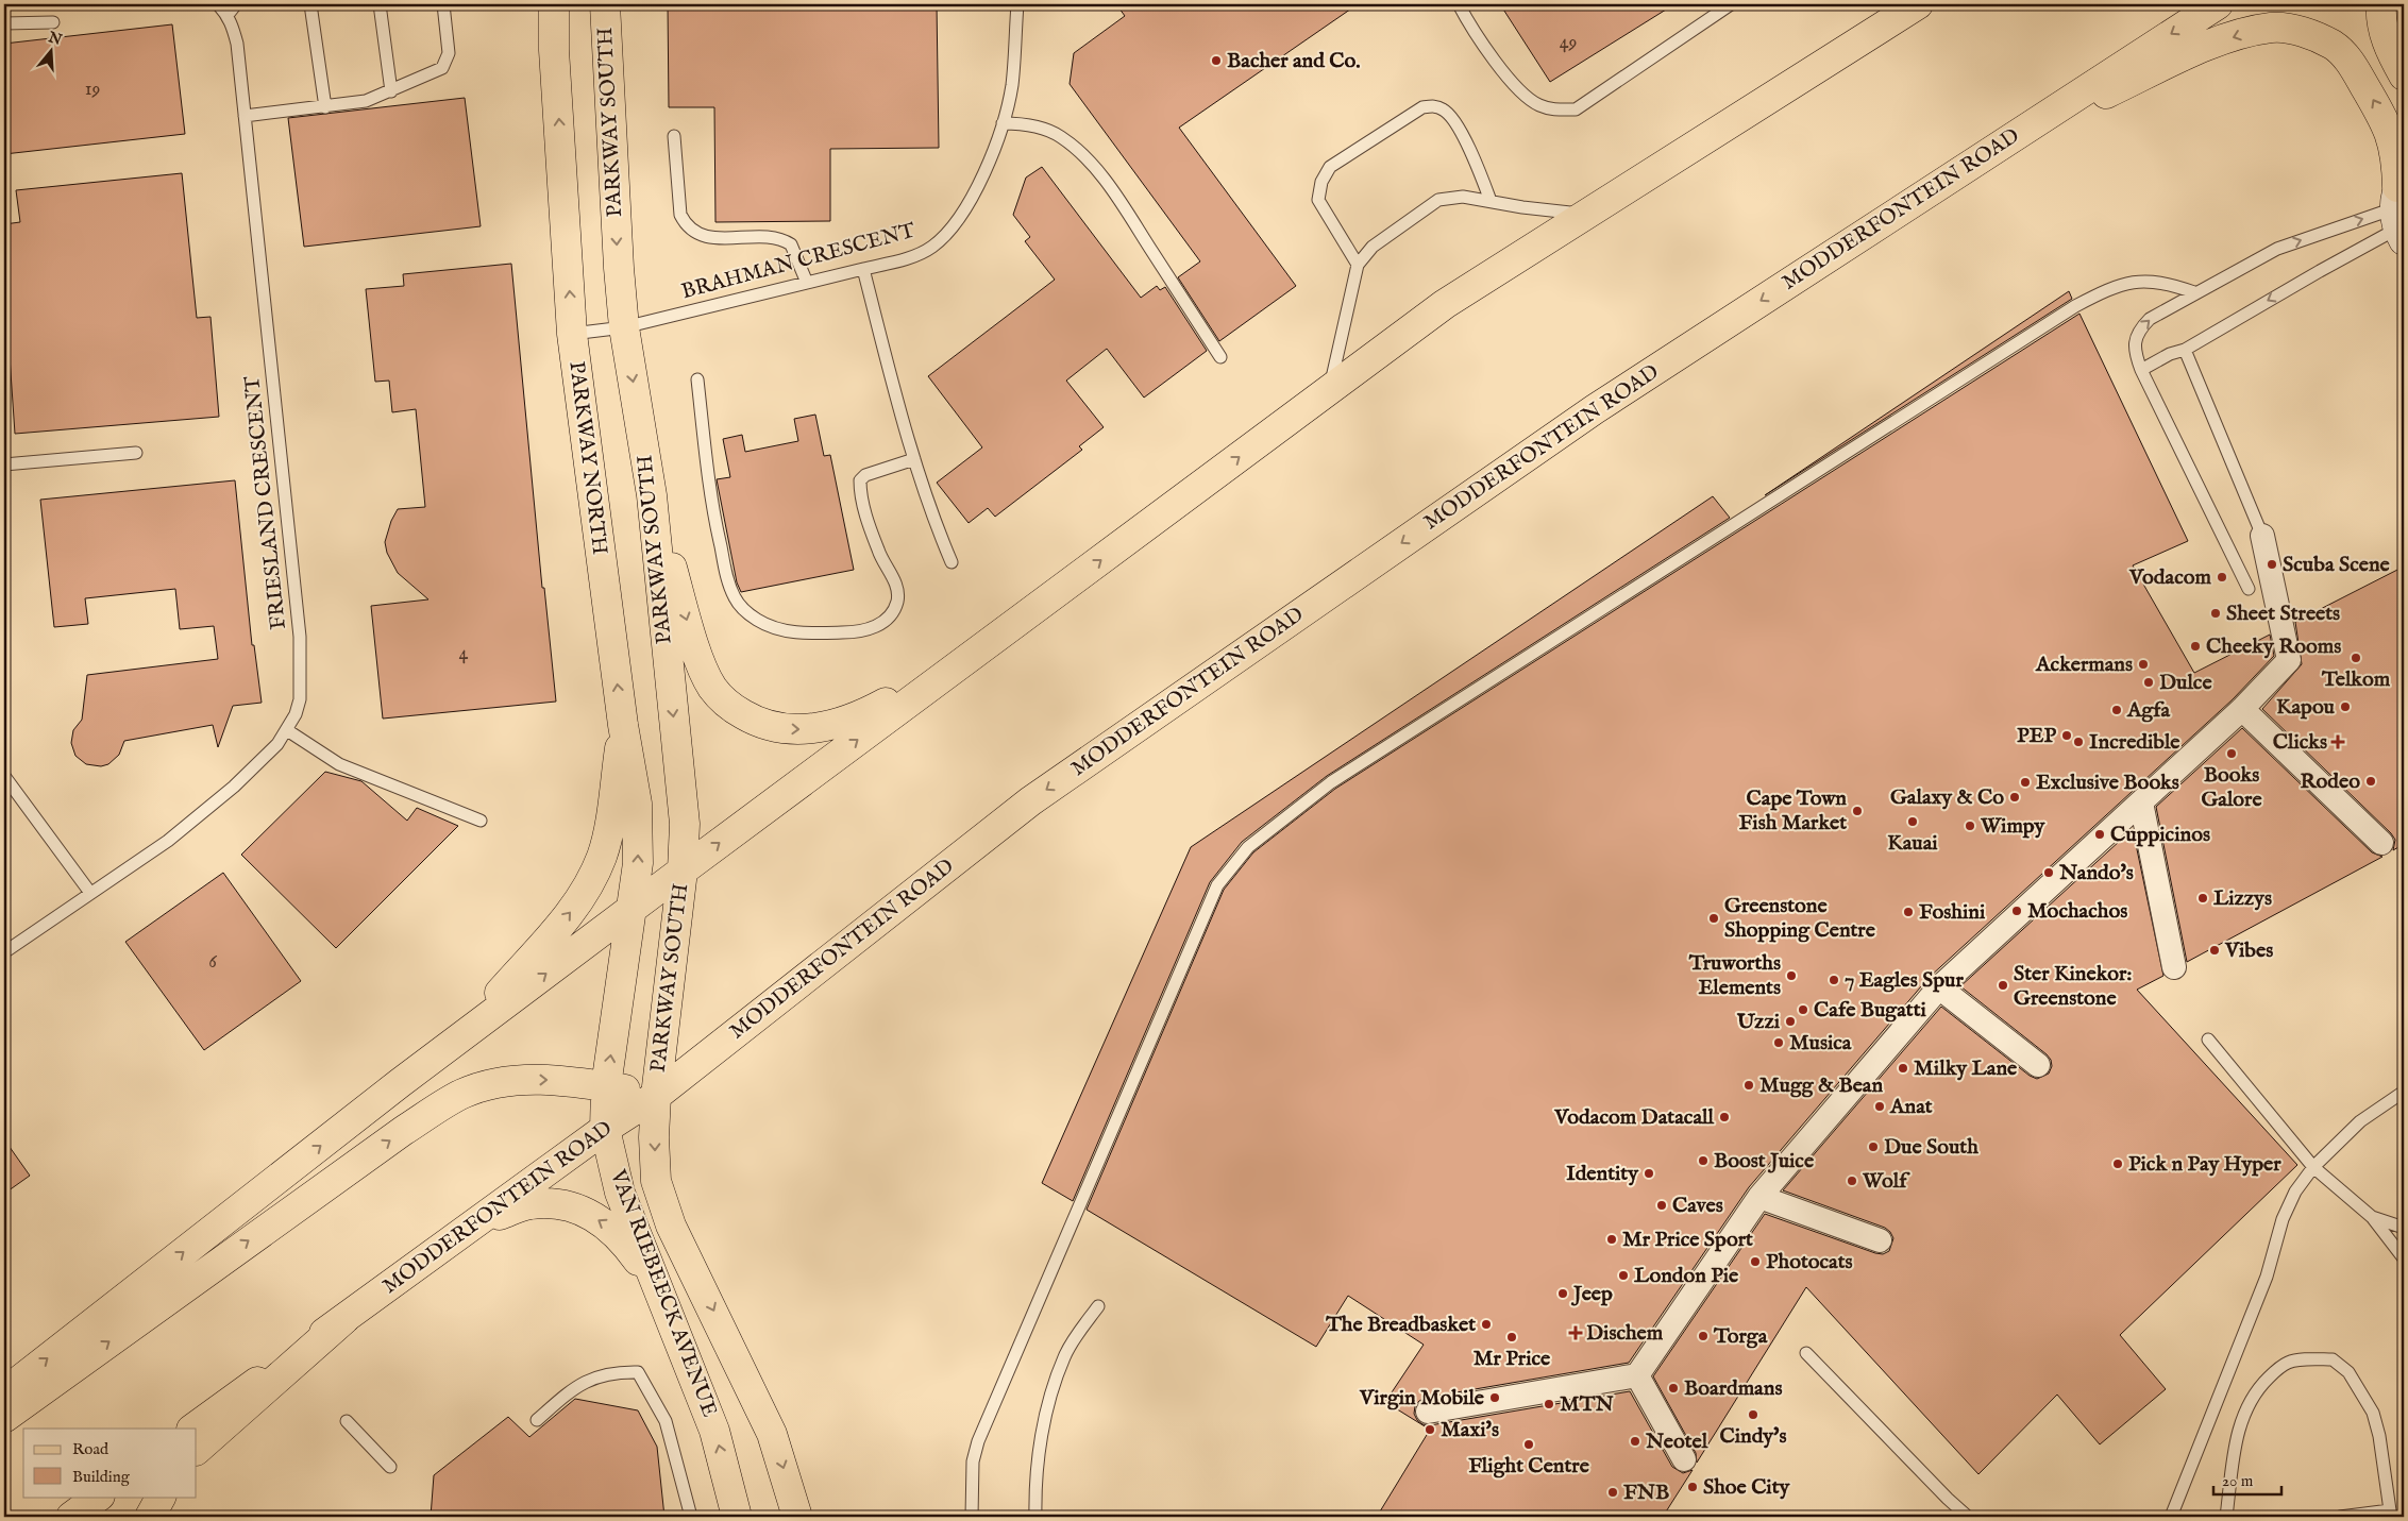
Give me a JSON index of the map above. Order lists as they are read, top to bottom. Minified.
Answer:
{"streets":{"main road":["PARKWAY SOUTH","MODDERFONTEIN ROAD","PARKWAY NORTH","VAN RIEBEECK AVENUE"],"lane":["BRAHMAN CRESCENT","FRIESLAND CRESCENT"]},"crossings":[["PARKWAY SOUTH","MODDERFONTEIN ROAD"],["PARKWAY SOUTH","BRAHMAN CRESCENT"],["PARKWAY SOUTH","VAN RIEBEECK AVENUE"],["MODDERFONTEIN ROAD","VAN RIEBEECK AVENUE"],["BRAHMAN CRESCENT","PARKWAY NORTH"],["PARKWAY NORTH","VAN RIEBEECK AVENUE"]],"one_way":["PARKWAY SOUTH","PARKWAY NORTH"],"places":{"other":["Bacher and Co.","Scuba Scene","Vodacom","Sheet Streets","Cheeky Rooms","Telkom","Ackermans","Dulce","Kapou","Agfa","PEP","Incredible","Books Galore","Rodeo","Exclusive Books","Galaxy & Co","Cape Town Fish Market","Kauai","Wimpy","Cuppicinos","Nando's","Lizzys","Mochachos","Foshini","Greenstone Shopping Centre","Vibes","Truworths Elements","7 Eagles Spur","Ster Kinekor: Greenstone","Cafe Bugatti","Uzzi","Musica","Milky Lane","Mugg & Bean","Anat","Vodacom Datacall","Due South","Boost Juice","Pick n Pay Hyper","Identity","Wolf","Caves","Mr Price Sport","Photocats","London Pie","Jeep","The Breadbasket","Torga","Mr Price","Boardmans","Virgin Mobile","MTN","Cindy's","Maxi's","Neotel","Flight Centre","Shoe City","FNB"],"health":["Clicks","Dischem"]},"house_numbers":["49","19","4","6"],"legend":["Road","Building"],"scale_bar":"20 m","north":"top"}
